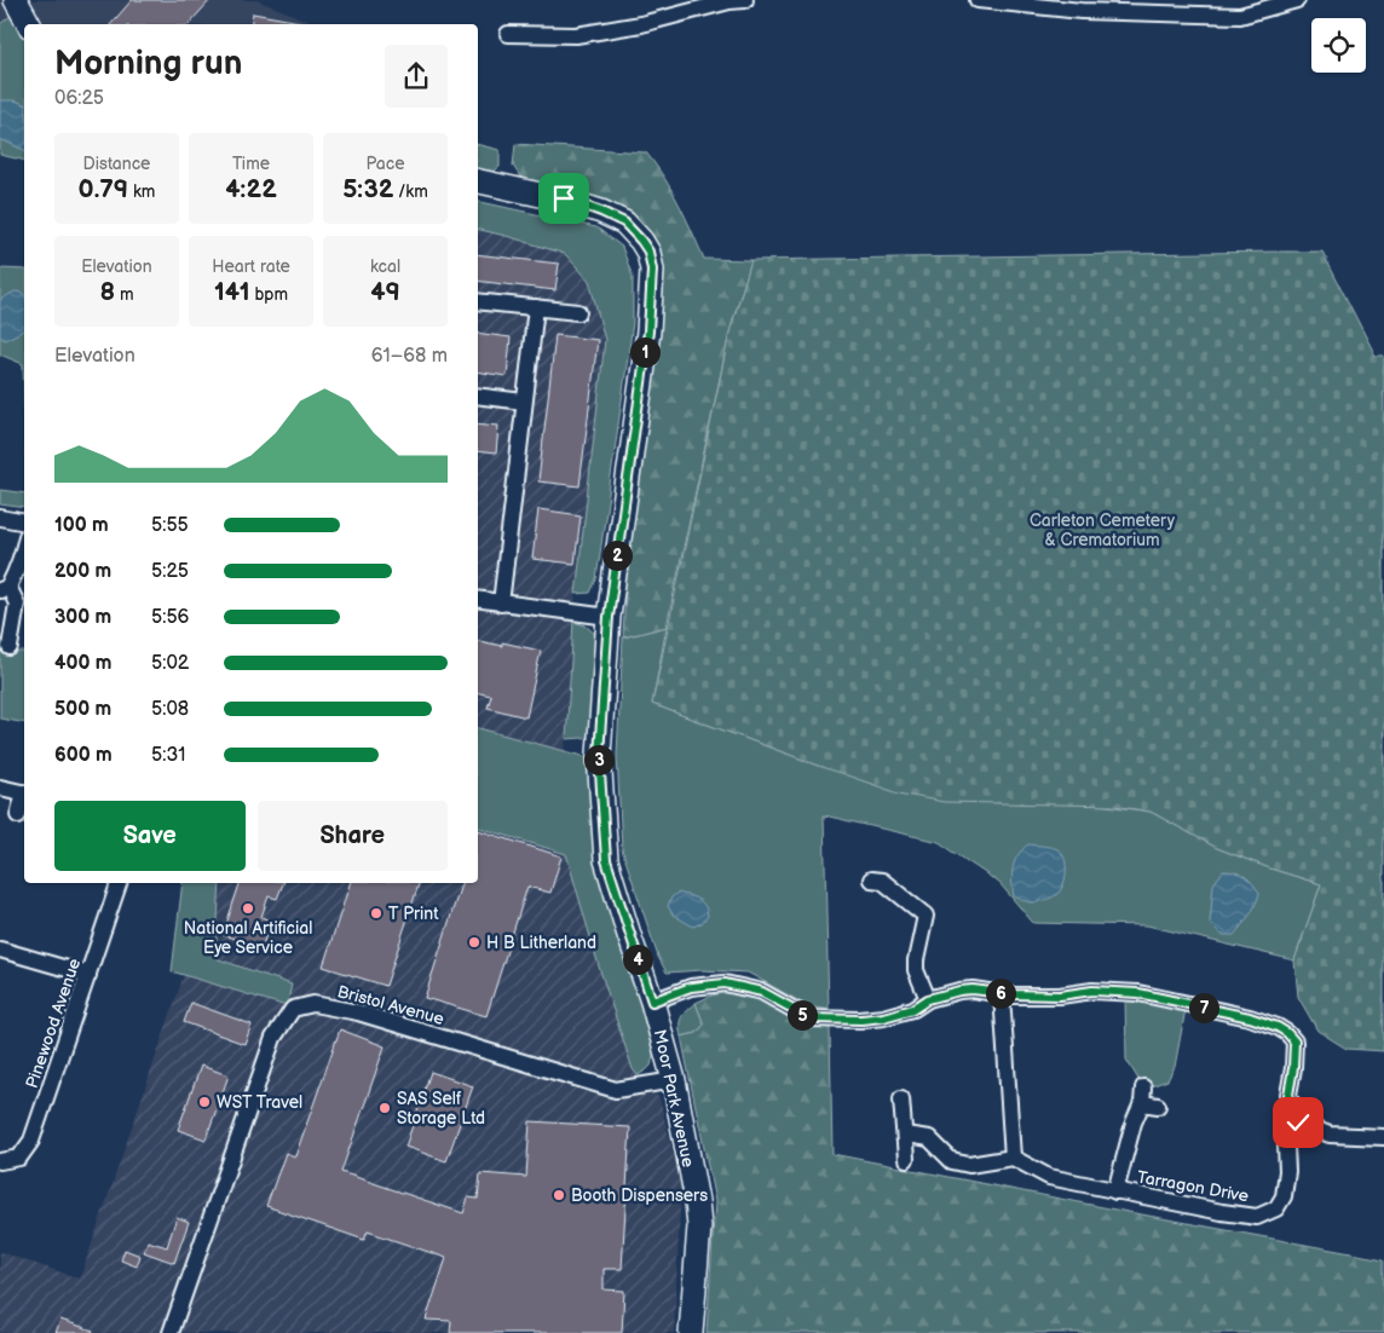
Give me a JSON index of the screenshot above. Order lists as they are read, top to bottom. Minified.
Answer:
{"streets":{"street":["Bristol Avenue","Pinewood Avenue","Moor Park Avenue","Tarragon Drive"]},"crossings":[["Bristol Avenue","Moor Park Avenue"]],"parks":["Carleton Cemetery & Crematorium"],"places":["National Artificial Eye Service","T Print","H B Litherland","WST Travel","SAS Self Storage Ltd","Booth Dispensers"],"page":{"heading":["Morning run","06:25"],"stats":[["Distance","0.79 km"],["Time","4:22"],["Pace","5:32 /km"],["Elevation","8 m"],["Heart rate","141 bpm"],["kcal","49"]],"chart":["Elevation","61–68 m"],"pins":["1","2","3","4","6","7","5"],"list":[{"name":"100 m","note":"5:55"},{"name":"200 m","note":"5:25"},{"name":"300 m","note":"5:56"},{"name":"400 m","note":"5:02"},{"name":"500 m","note":"5:08"},{"name":"600 m","note":"5:31"}],"buttons":["Save","Share"]}}
